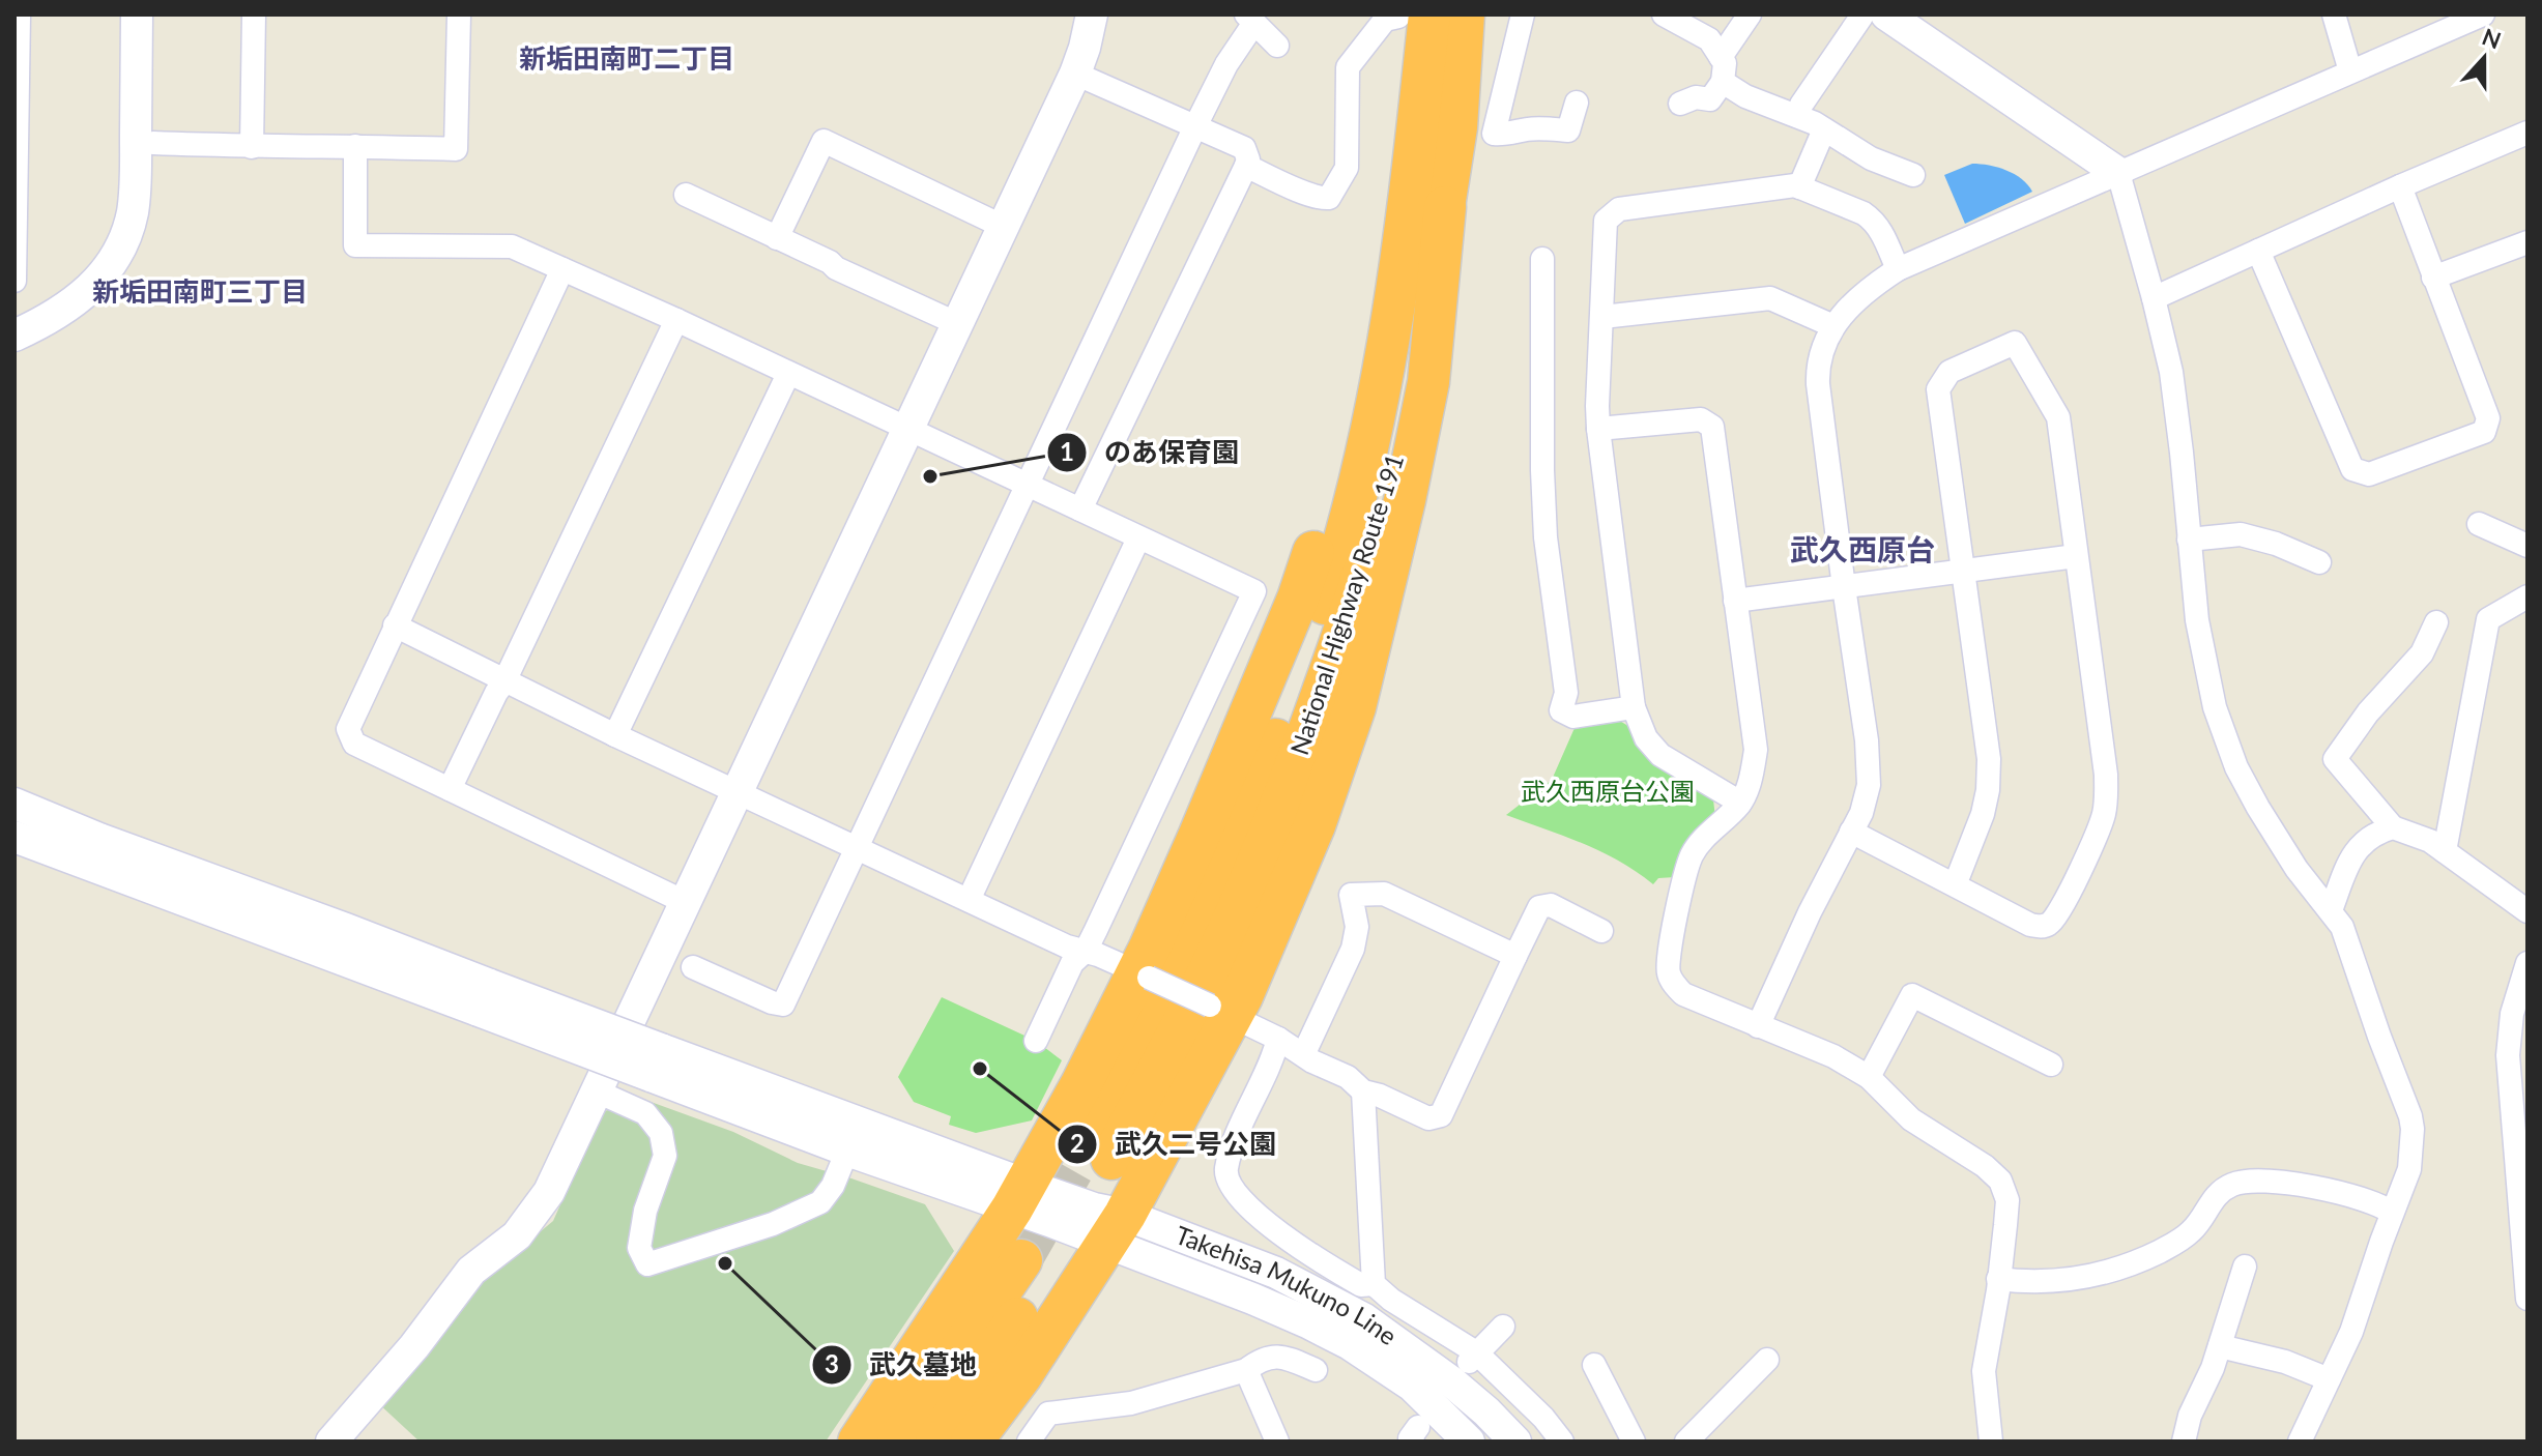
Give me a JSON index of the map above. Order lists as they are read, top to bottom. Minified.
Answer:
{"streets":{"highway":["National Highway Route 191"],"street":["Takehisa Mukuno Line"]},"districts":["新垢田南町二丁目","新垢田南町三丁目","武久西原台"],"parks":["武久西原台公園"],"places":["のあ保育園","武久二号公園","武久墓地"],"north":"top"}
